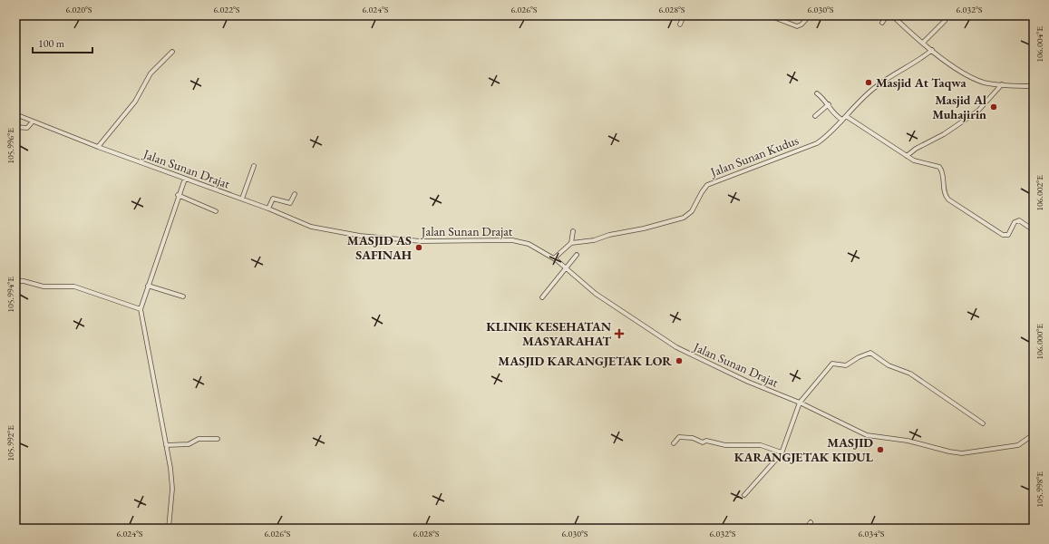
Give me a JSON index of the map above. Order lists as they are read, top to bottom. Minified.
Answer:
{"streets":{"street":["Jalan Sunan Kudus","Jalan Sunan Drajat"]},"places":{"other":["Masjid At Taqwa","Masjid Al Muhajirin","MASJID AS SAFINAH","MASJID KARANGJETAK LOR","MASJID KARANGJETAK KIDUL"],"health":["KLINIK KESEHATAN MASYARAHAT"]},"scale_bar":"100 m","coordinates":["6.020°S","6.022°S","6.024°S","6.026°S","6.028°S","6.030°S","6.032°S","106.004°E","105.996°E","106.002°E","105.994°E","106.000°E","105.992°E","105.998°E","6.034°S"]}
